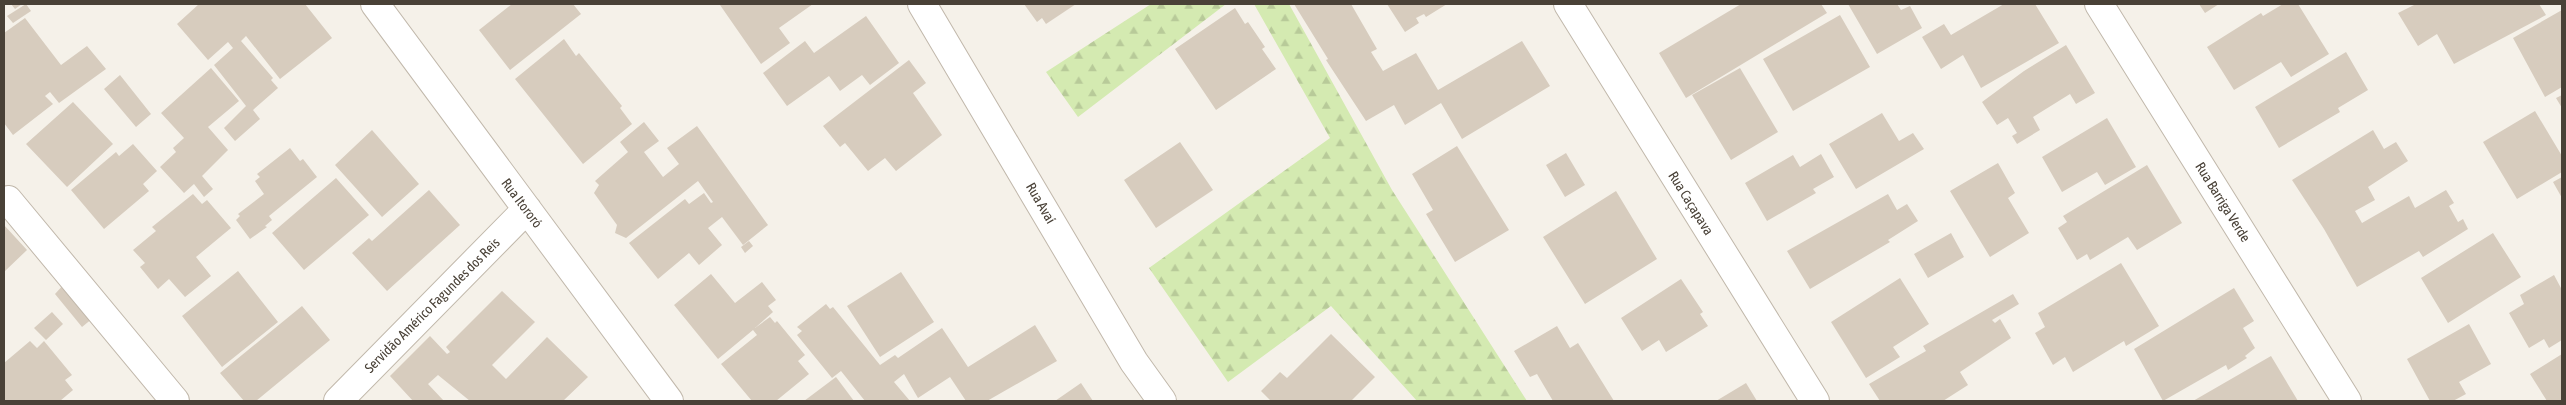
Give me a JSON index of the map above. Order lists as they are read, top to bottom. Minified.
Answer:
{"streets":{"street":["Rua Barriga Verde","Rua Itororó","Rua Avaí","Rua Caçapava","Servidão Américo Fagundes dos Reis"]},"crossings":[["Rua Itororó","Servidão Américo Fagundes dos Reis"]]}
